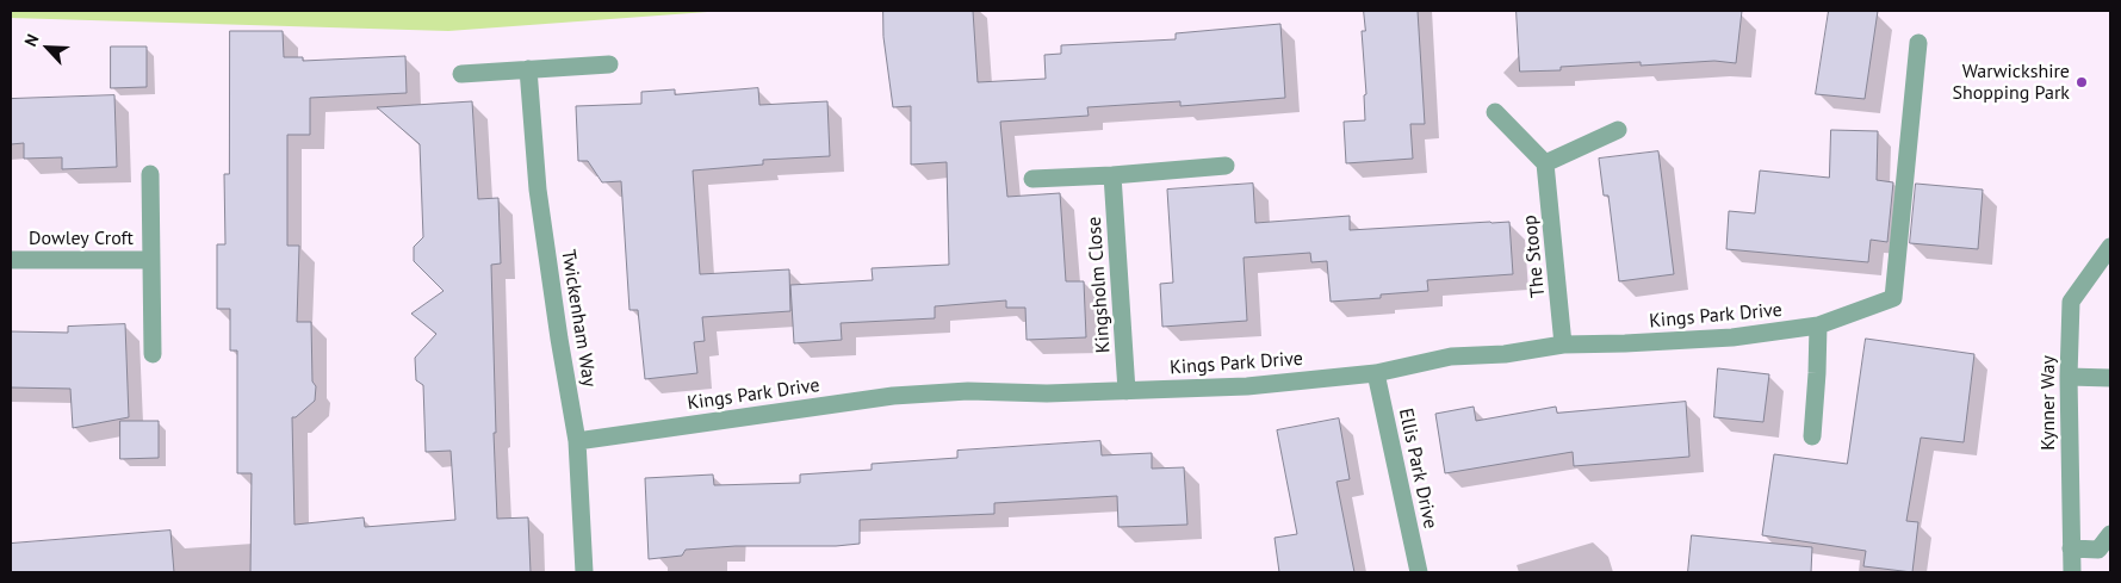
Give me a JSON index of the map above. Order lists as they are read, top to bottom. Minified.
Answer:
{"streets":{"street":["Dowley Croft","The Stoop","Kingsholm Close","Kings Park Drive","Twickenham Way","Kynner Way","Ellis Park Drive"]},"crossings":[["The Stoop","Kings Park Drive"],["Kingsholm Close","Kings Park Drive"],["Kings Park Drive","Twickenham Way"],["Kings Park Drive","Ellis Park Drive"]],"places":["Warwickshire Shopping Park"],"north":"top left"}
